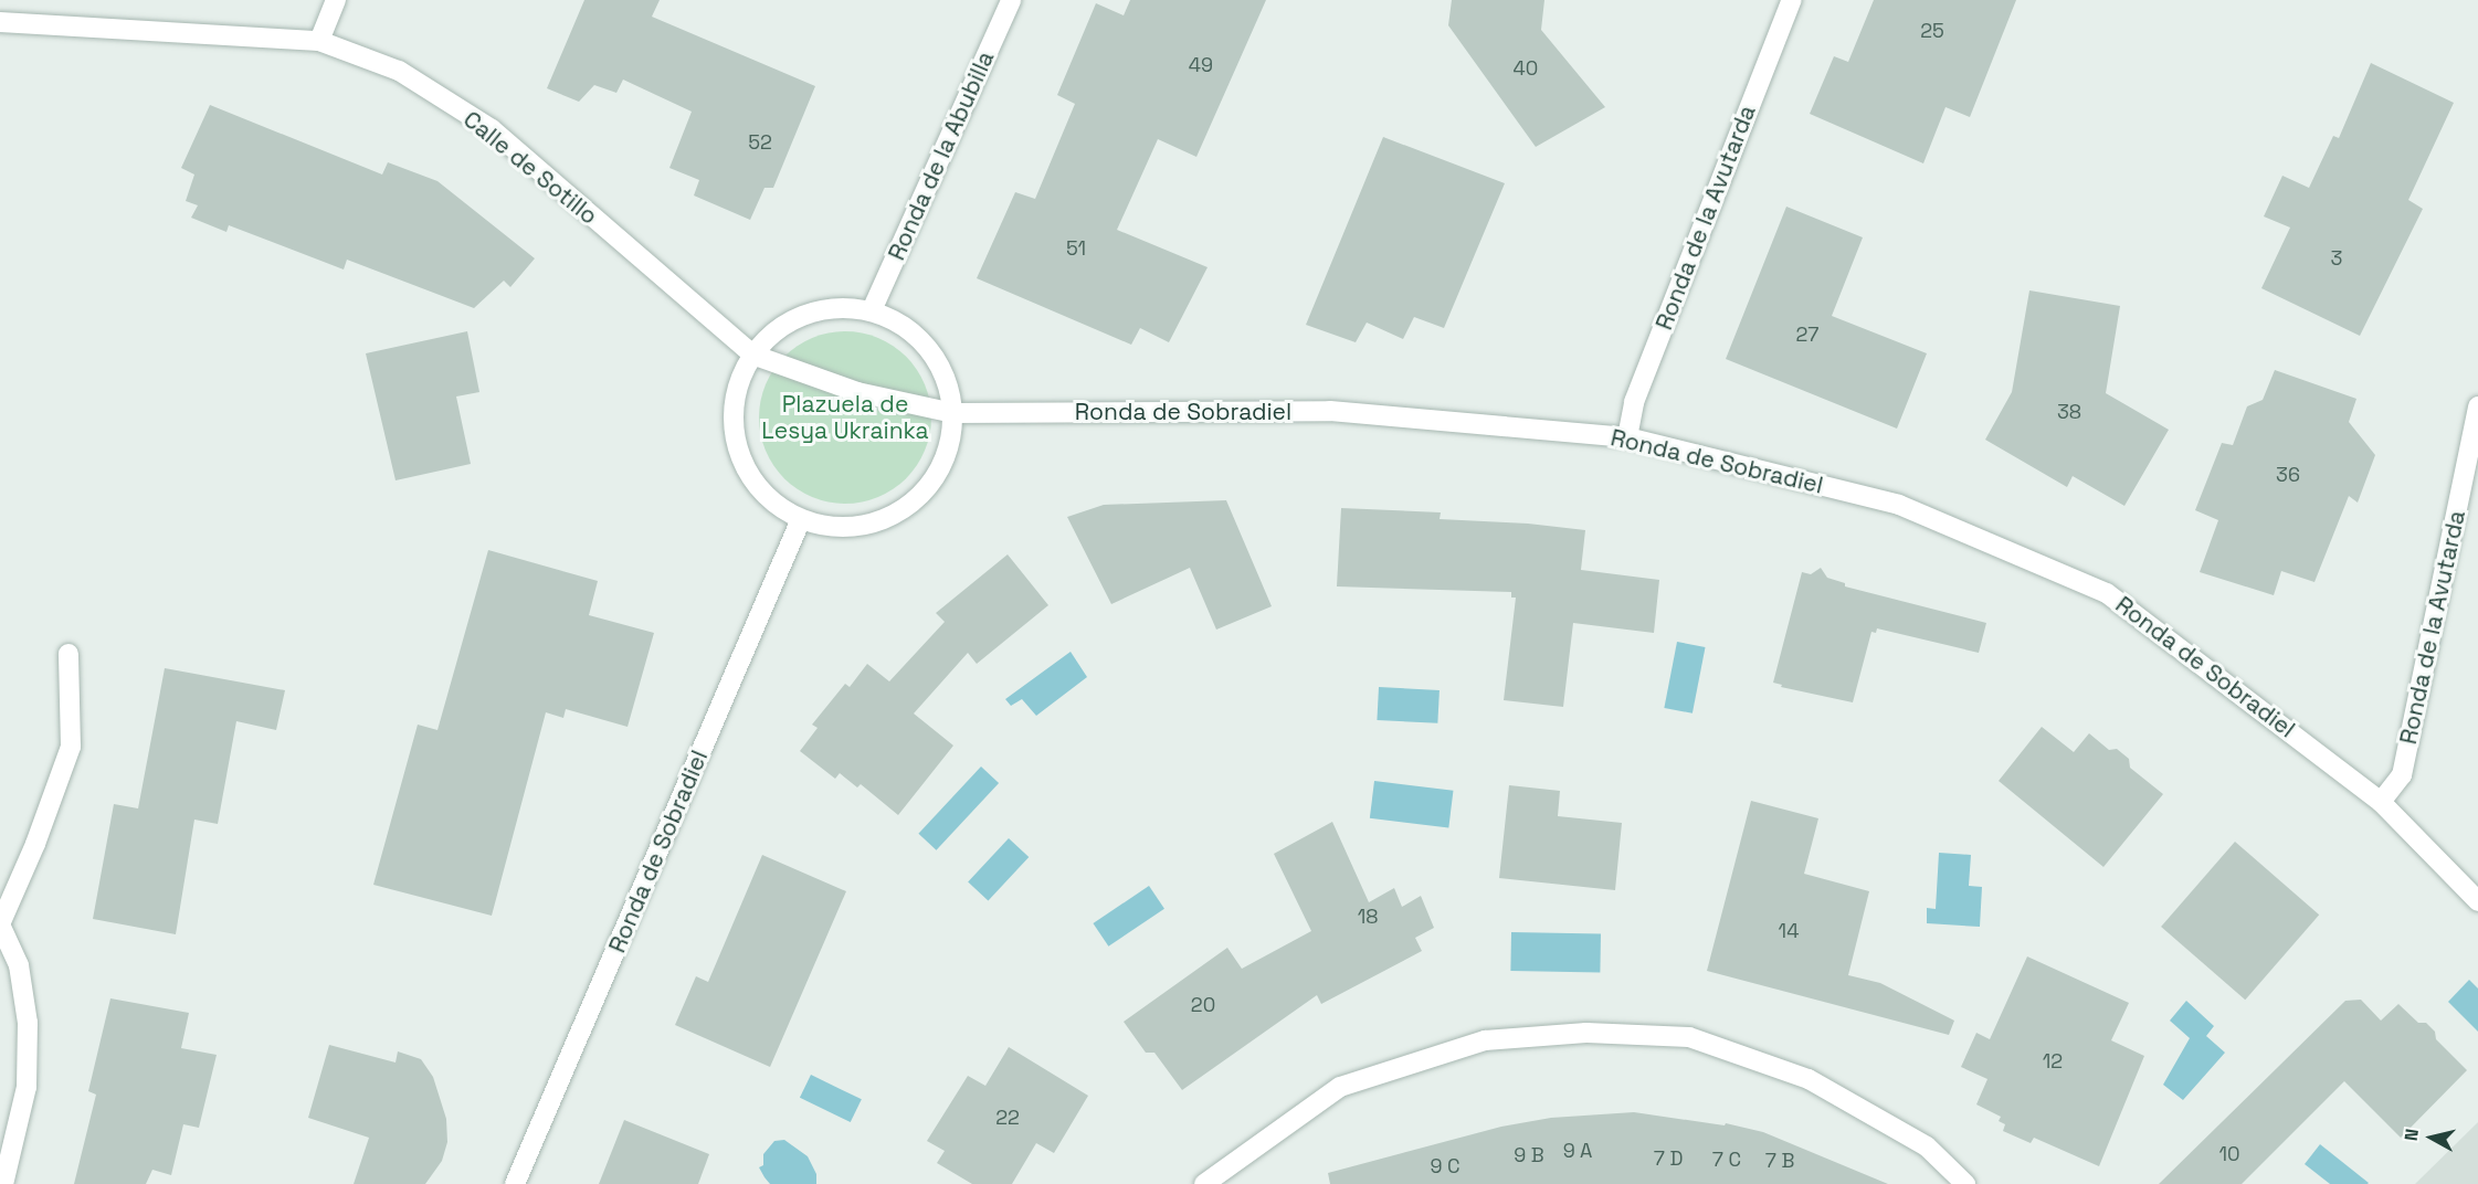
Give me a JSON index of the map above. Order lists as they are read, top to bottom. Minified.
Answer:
{"streets":{"street":["Ronda de la Abubilla","Calle de Sotillo","Ronda de la Avutarda","Ronda de Sobradiel"]},"crossings":[["Calle de Sotillo","Ronda de Sobradiel"],["Ronda de la Avutarda","Ronda de Sobradiel"]],"parks":["Plazuela de Lesya Ukrainka"],"house_numbers":["25","49","40","52","51","3","27","38","36","18","14","20","12","22","9 A","10","9 B","7 D","7 C","7 B","9 C"],"north":"left"}
